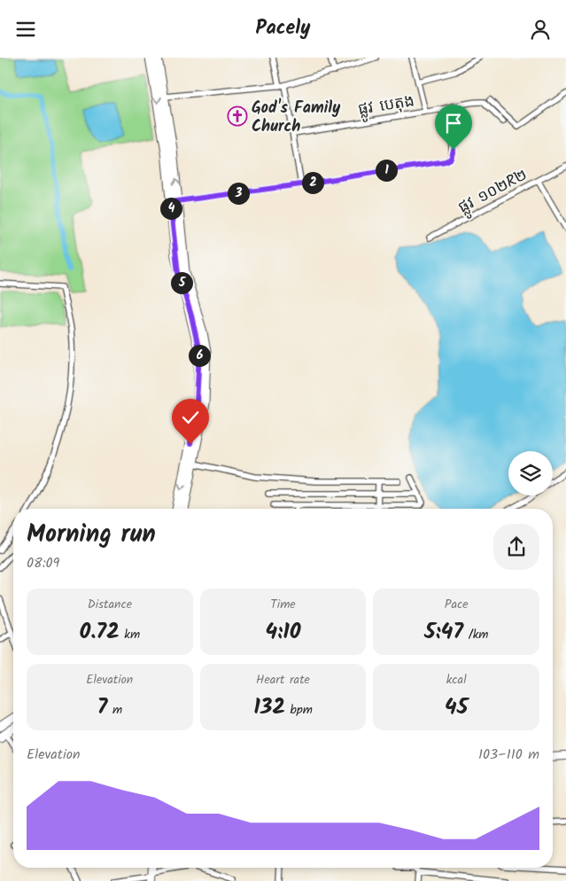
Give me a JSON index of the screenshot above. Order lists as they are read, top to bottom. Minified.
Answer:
{"streets":{"street":["ផ្លូវ បេតុង","ផ្លូវ ១០២R២"]},"places":{"church":["God's Family Church"]},"page":{"header":"Pacely","pins":["1","2","3","4","5","6"],"heading":["Morning run","08:09"],"stats":[["Distance","0.72 km"],["Time","4:10"],["Pace","5:47 /km"],["Elevation","7 m"],["Heart rate","132 bpm"],["kcal","45"]],"chart":["Elevation","103–110 m"]}}
